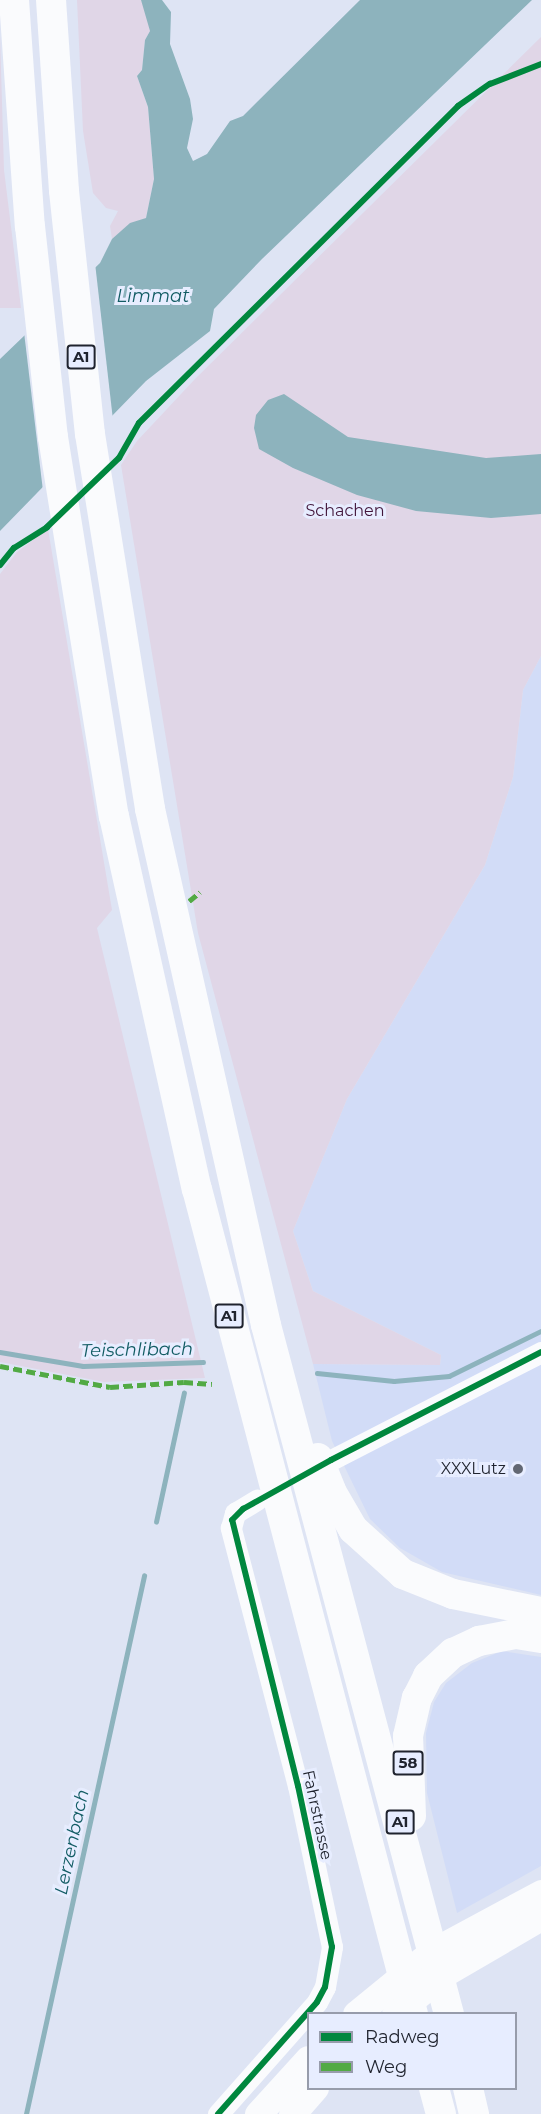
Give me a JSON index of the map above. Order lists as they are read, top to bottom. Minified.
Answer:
{"streets":{"highway":["A1","58"],"street":["Fahrstrasse"]},"crossings":[["A1","58"]],"water":["Limmat","Teischlibach","Lerzenbach"],"parks":["Schachen"],"places":["XXXLutz"],"legend":["Radweg","Weg"]}
